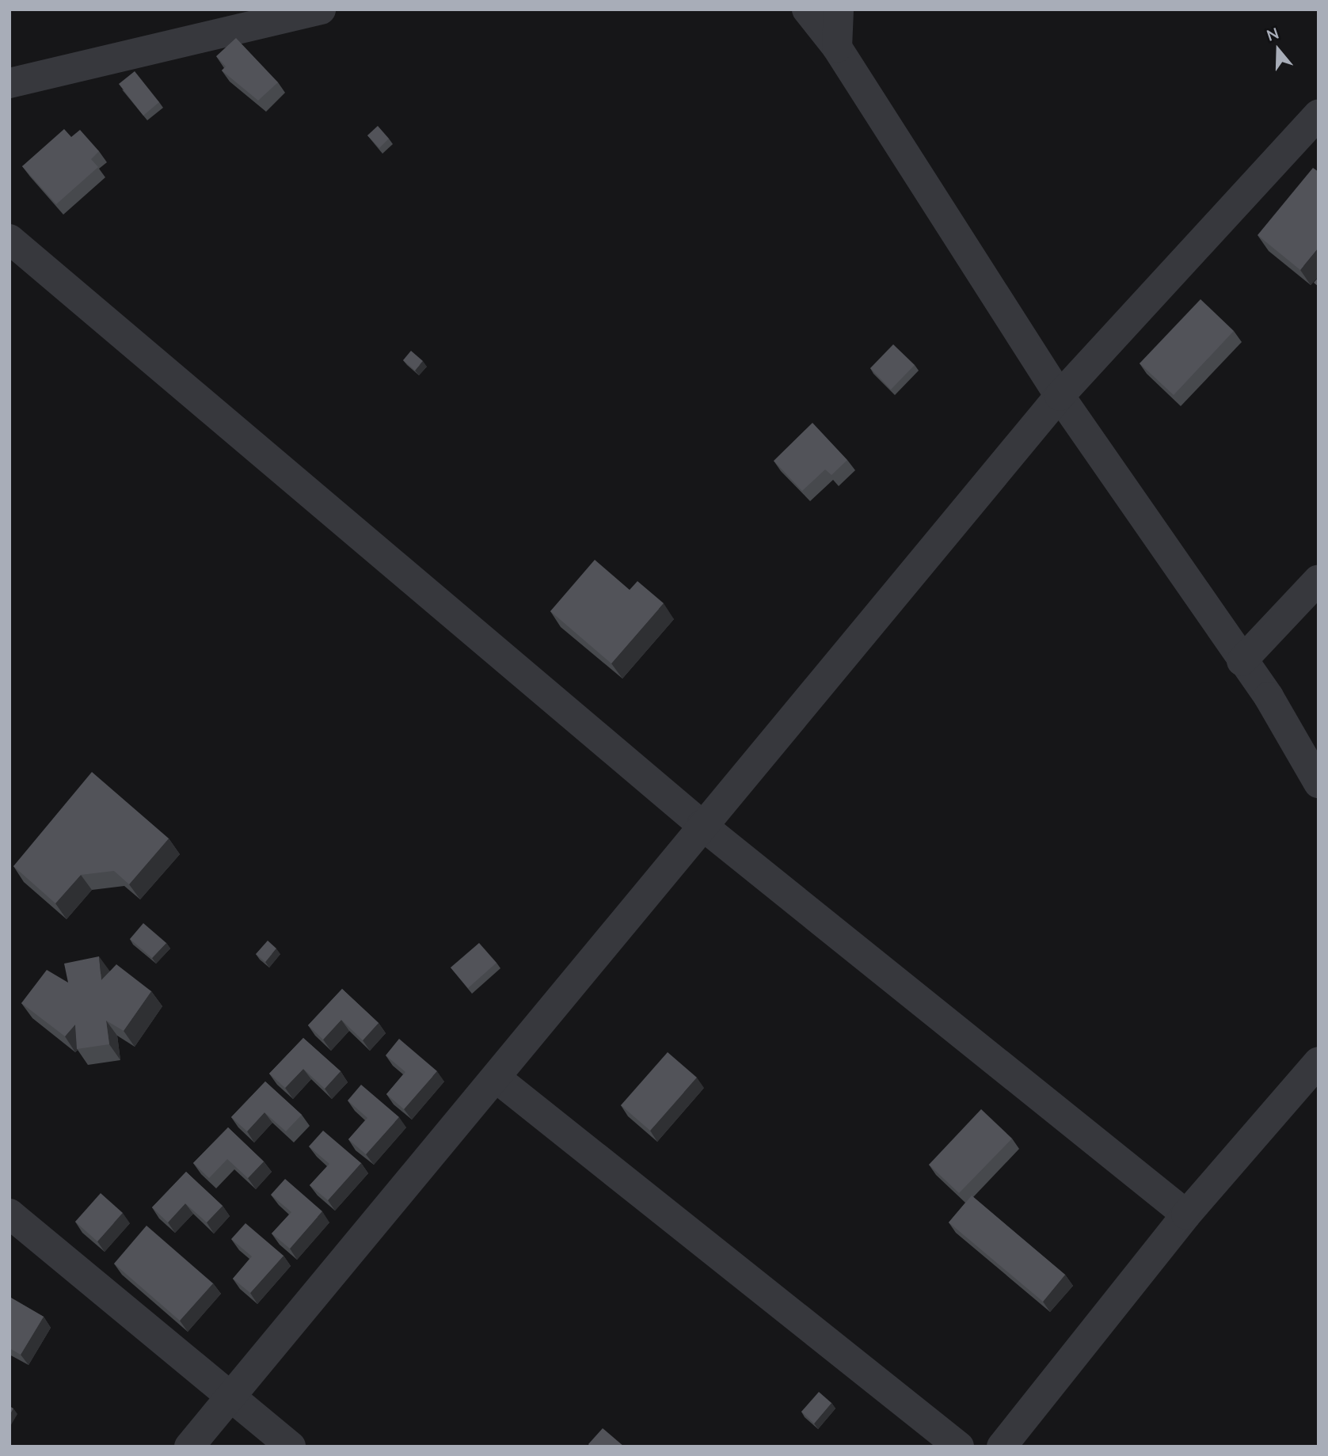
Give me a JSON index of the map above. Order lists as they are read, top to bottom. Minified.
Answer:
{"north":"top"}
